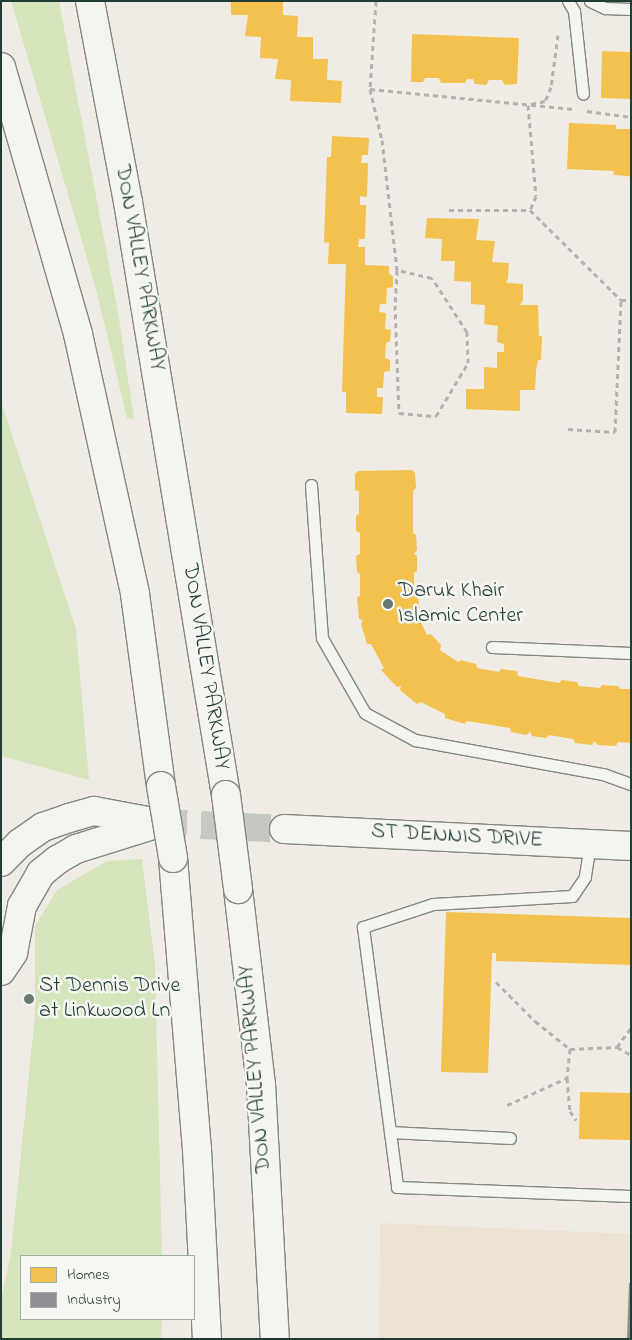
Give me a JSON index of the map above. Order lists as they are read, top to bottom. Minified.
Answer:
{"streets":{"main road":["DON VALLEY PARKWAY","ST DENNIS DRIVE"]},"places":["Daruk Khair Islamic Center","St Dennis Drive at Linkwood Ln"],"legend":["Homes","Industry"]}
